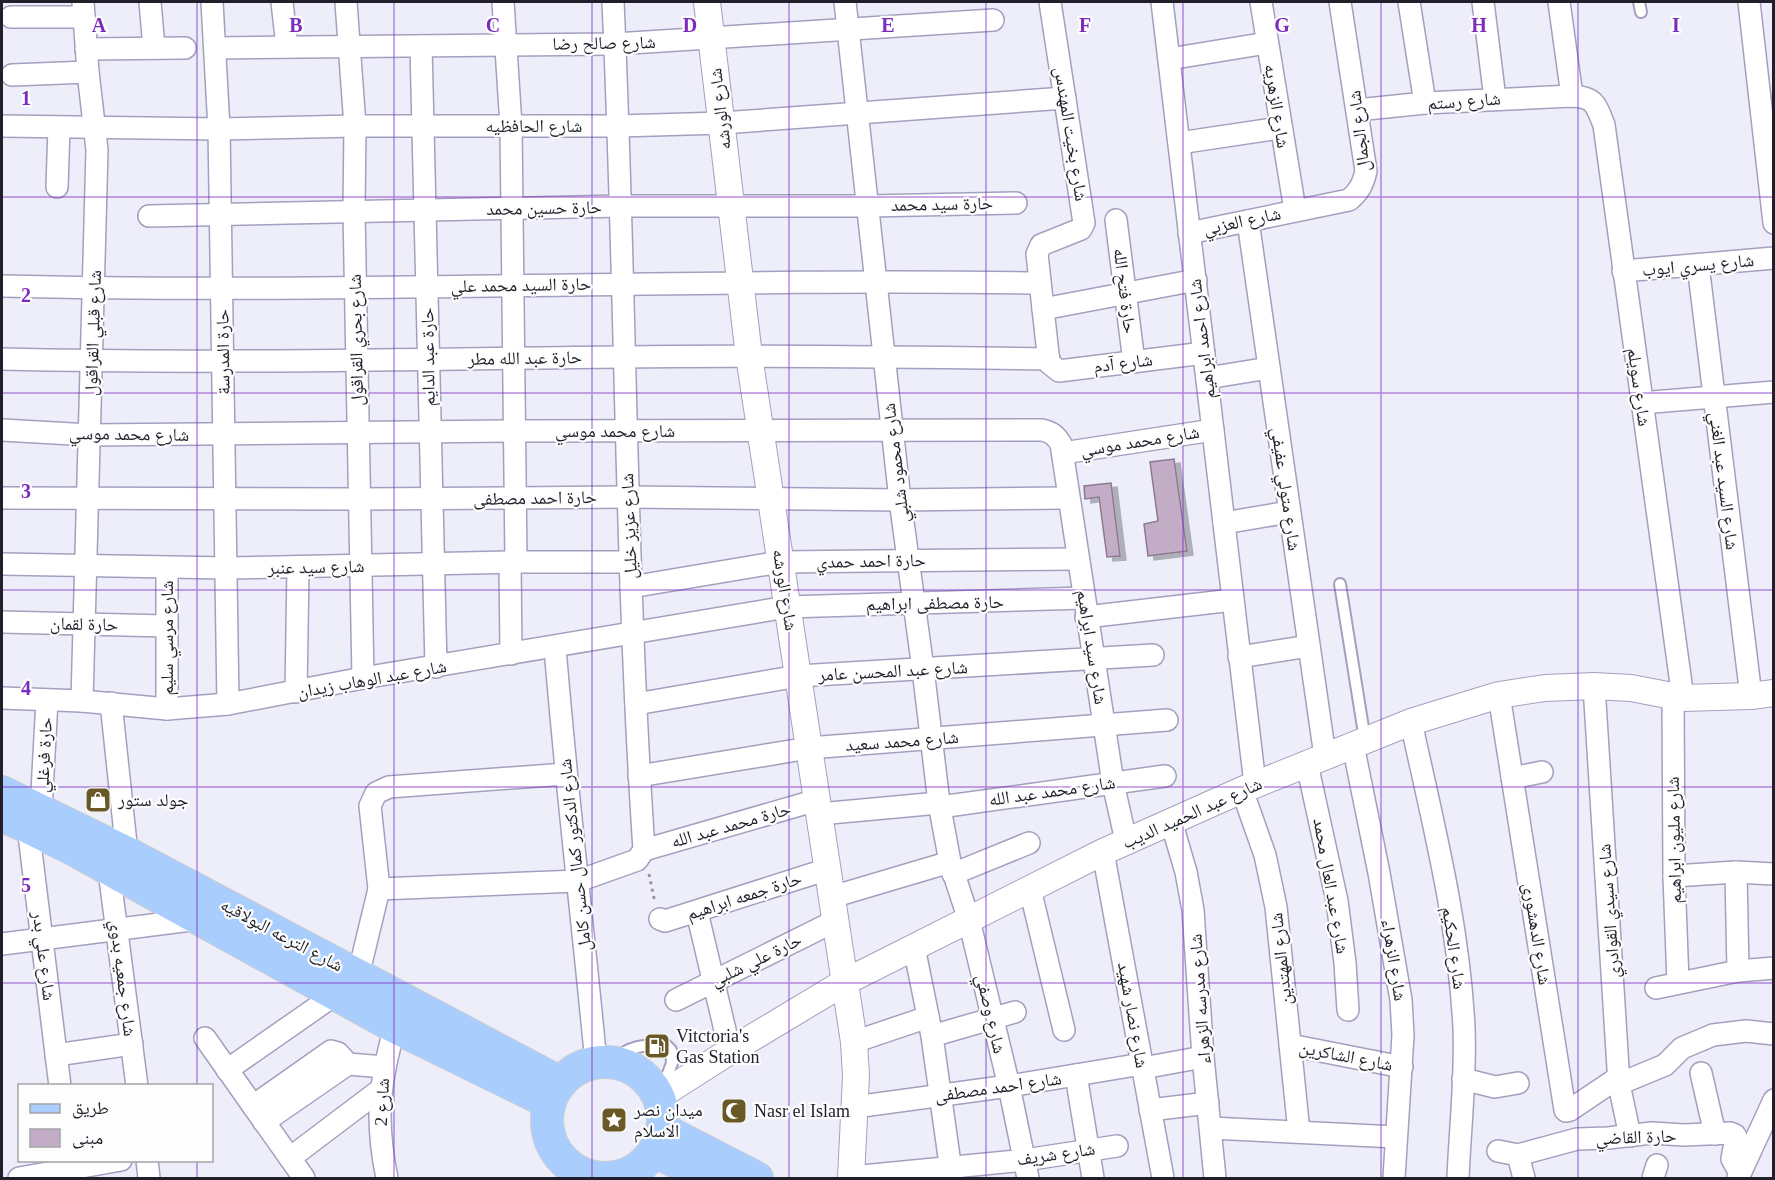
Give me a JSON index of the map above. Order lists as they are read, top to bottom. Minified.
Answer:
{"streets":{"main road":["شارع الترعه البولاقيه"],"street":["شارع صالح رضا","شارع رستم","شارع الزهريه","شارع الورشه","شارع الحافظيه","شارع الجمال","شارع بخيت المهندس","حارة سيد محمد","حارة حسين محمد","شارع العزبي","شارع يسري ايوب","حارة السيد محمد علي","حارة فتح الله","شارع قبلي القراقول","شارع احمد ابراهيم","شارع بحري القراقول","حارة المدرسة","حارة عبد الدايم","حارة عبد الله مطر","شارع آدم","شارع سويلم","شارع محمد موسي","شارع محمود شلبي","شارع السيد عبد الغني","شارع متولي عفيفي","حارة احمد مصطفى","شارع عزيز خليل","حارة احمد حمدي","شارع سيد عنبر","حارة مصطفى ابراهيم","حارة لقمان","شارع مرسي سليم","شارع سيد ابراهيم","شارع عبد المحسن عامر","شارع عبد الوهاب زيدان","شارع محمد سعيد","حارة فرغلي","شارع محمد عبد الله","شارع عبد الحميد الديب","حارة محمد عبد الله","شارع مليون ابراهيم","شارع الدكتور كمال حسن كامل","شارع عبد العال محمد","حارة جمعه ابراهيم","شارع سيدي القوادري","شارع الدهشورى","شارع الحكيم","شارع علي بدر","شارع المهتدين","حارة علي شلبي","شارع الزهراء","شارع جمعيه بدوي","شارع مدرسه الزهراء","شارع وصفي","شارع نصار شهيد","شارع الشاكرين","شارع احمد مصطفى","شارع 2","حارة القاضي","شارع شريف"]},"crossings":[["شارع صالح رضا","شارع الورشه"],["شارع صالح رضا","شارع بحري القراقول"],["شارع صالح رضا","حارة المدرسة"],["شارع صالح رضا","حارة عبد الدايم"],["شارع صالح رضا","شارع محمود شلبي"],["شارع صالح رضا","شارع عزيز خليل"],["شارع رستم","شارع الجمال"],["شارع رستم","شارع سويلم"],["شارع الزهريه","شارع الجمال"],["شارع الزهريه","شارع العزبي"],["شارع الورشه","شارع الحافظيه"],["شارع الورشه","حارة حسين محمد"],["شارع الورشه","حارة السيد محمد علي"],["شارع الورشه","حارة عبد الله مطر"],["شارع الورشه","شارع محمد موسي"],["شارع الورشه","حارة احمد مصطفى"],["شارع الورشه","حارة احمد حمدي"],["شارع الورشه","حارة مصطفى ابراهيم"],["شارع الورشه","شارع عبد المحسن عامر"],["شارع الورشه","شارع محمد سعيد"],["شارع الورشه","شارع محمد عبد الله"],["شارع الورشه","شارع عبد الحميد الديب"],["شارع الورشه","حارة محمد عبد الله"],["شارع الورشه","حارة جمعه ابراهيم"],["شارع الورشه","حارة علي شلبي"],["شارع الورشه","شارع احمد مصطفى"],["شارع الورشه","شارع شريف"],["شارع الحافظيه","شارع بخيت المهندس"],["شارع الحافظيه","شارع قبلي القراقول"],["شارع الحافظيه","شارع بحري القراقول"],["شارع الحافظيه","حارة المدرسة"],["شارع الحافظيه","حارة عبد الدايم"],["شارع الحافظيه","شارع محمود شلبي"],["شارع الحافظيه","شارع عزيز خليل"],["شارع الجمال","شارع العزبي"],["شارع بخيت المهندس","حارة السيد محمد علي"],["حارة سيد محمد","حارة حسين محمد"],["حارة سيد محمد","شارع محمود شلبي"],["حارة حسين محمد","شارع بحري القراقول"],["حارة حسين محمد","حارة المدرسة"],["حارة حسين محمد","حارة عبد الدايم"],["حارة حسين محمد","شارع محمود شلبي"],["حارة حسين محمد","شارع عزيز خليل"],["شارع العزبي","شارع احمد ابراهيم"],["شارع العزبي","شارع متولي عفيفي"],["شارع يسري ايوب","شارع سويلم"],["شارع يسري ايوب","شارع السيد عبد الغني"],["حارة السيد محمد علي","شارع قبلي القراقول"],["حارة السيد محمد علي","شارع بحري القراقول"],["حارة السيد محمد علي","حارة المدرسة"],["حارة السيد محمد علي","حارة عبد الدايم"],["حارة السيد محمد علي","شارع محمود شلبي"],["حارة السيد محمد علي","شارع عزيز خليل"],["حارة فتح الله","شارع آدم"],["شارع قبلي القراقول","حارة عبد الله مطر"],["شارع قبلي القراقول","شارع محمد موسي"],["شارع قبلي القراقول","حارة احمد مصطفى"],["شارع قبلي القراقول","شارع سيد عنبر"],["شارع قبلي القراقول","حارة لقمان"],["شارع قبلي القراقول","شارع عبد الوهاب زيدان"],["شارع احمد ابراهيم","شارع آدم"],["شارع احمد ابراهيم","شارع محمد موسي"],["شارع احمد ابراهيم","حارة مصطفى ابراهيم"],["شارع احمد ابراهيم","شارع عبد الحميد الديب"],["شارع احمد ابراهيم","شارع المهتدين"],["شارع بحري القراقول","حارة عبد الله مطر"],["شارع بحري القراقول","شارع محمد موسي"],["شارع بحري القراقول","حارة احمد مصطفى"],["شارع بحري القراقول","شارع سيد عنبر"],["شارع بحري القراقول","شارع عبد الوهاب زيدان"],["حارة المدرسة","حارة عبد الله مطر"],["حارة المدرسة","شارع محمد موسي"],["حارة المدرسة","حارة احمد مصطفى"],["حارة المدرسة","شارع سيد عنبر"],["حارة المدرسة","شارع عبد الوهاب زيدان"],["حارة عبد الدايم","حارة عبد الله مطر"],["حارة عبد الدايم","شارع محمد موسي"],["حارة عبد الدايم","حارة احمد مصطفى"],["حارة عبد الدايم","شارع سيد عنبر"],["حارة عبد الدايم","شارع عبد الوهاب زيدان"],["حارة عبد الله مطر","شارع آدم"],["حارة عبد الله مطر","شارع محمود شلبي"],["حارة عبد الله مطر","شارع عزيز خليل"],["شارع سويلم","شارع عبد الحميد الديب"],["شارع سويلم","شارع مليون ابراهيم"],["شارع محمد موسي","شارع محمود شلبي"],["شارع محمد موسي","شارع عزيز خليل"],["شارع محمد موسي","شارع سيد ابراهيم"],["شارع محمود شلبي","حارة احمد مصطفى"],["شارع محمود شلبي","حارة احمد حمدي"],["شارع محمود شلبي","حارة مصطفى ابراهيم"],["شارع محمود شلبي","شارع عبد المحسن عامر"],["شارع محمود شلبي","شارع محمد سعيد"],["شارع محمود شلبي","شارع محمد عبد الله"],["شارع محمود شلبي","شارع عبد الحميد الديب"],["شارع محمود شلبي","شارع وصفي"],["شارع السيد عبد الغني","شارع عبد الحميد الديب"],["شارع متولي عفيفي","شارع عبد الحميد الديب"],["شارع متولي عفيفي","شارع عبد العال محمد"],["حارة احمد مصطفى","شارع عزيز خليل"],["حارة احمد مصطفى","شارع سيد ابراهيم"],["شارع عزيز خليل","حارة احمد حمدي"],["شارع عزيز خليل","شارع سيد عنبر"],["شارع عزيز خليل","حارة مصطفى ابراهيم"],["شارع عزيز خليل","شارع عبد المحسن عامر"],["شارع عزيز خليل","شارع عبد الوهاب زيدان"],["شارع عزيز خليل","شارع محمد سعيد"],["شارع عزيز خليل","حارة محمد عبد الله"],["حارة احمد حمدي","شارع سيد ابراهيم"],["شارع سيد عنبر","شارع مرسي سليم"],["حارة مصطفى ابراهيم","شارع سيد ابراهيم"],["حارة مصطفى ابراهيم","شارع عبد الوهاب زيدان"],["حارة لقمان","شارع مرسي سليم"],["شارع مرسي سليم","شارع عبد الوهاب زيدان"],["شارع سيد ابراهيم","شارع عبد المحسن عامر"],["شارع سيد ابراهيم","شارع محمد سعيد"],["شارع سيد ابراهيم","شارع محمد عبد الله"],["شارع سيد ابراهيم","شارع عبد الحميد الديب"],["شارع عبد الوهاب زيدان","حارة فرغلي"],["شارع عبد الوهاب زيدان","شارع الدكتور كمال حسن كامل"],["شارع عبد الوهاب زيدان","شارع جمعيه بدوي"],["حارة فرغلي","شارع الترعه البولاقيه"],["حارة فرغلي","شارع علي بدر"],["شارع محمد عبد الله","حارة محمد عبد الله"],["شارع عبد الحميد الديب","شارع مليون ابراهيم"],["شارع عبد الحميد الديب","شارع الدكتور كمال حسن كامل"],["شارع عبد الحميد الديب","شارع عبد العال محمد"],["شارع عبد الحميد الديب","شارع سيدي القوادري"],["شارع عبد الحميد الديب","شارع الدهشورى"],["شارع عبد الحميد الديب","شارع الترعه البولاقيه"],["شارع عبد الحميد الديب","شارع الحكيم"],["شارع عبد الحميد الديب","شارع المهتدين"],["شارع عبد الحميد الديب","شارع الزهراء"],["شارع عبد الحميد الديب","شارع مدرسه الزهراء"],["شارع عبد الحميد الديب","شارع وصفي"],["شارع عبد الحميد الديب","شارع نصار شهيد"],["شارع الدكتور كمال حسن كامل","شارع الترعه البولاقيه"],["شارع سيدي القوادري","شارع الدهشورى"],["شارع سيدي القوادري","حارة القاضي"],["شارع الترعه البولاقيه","شارع علي بدر"],["شارع الترعه البولاقيه","شارع جمعيه بدوي"],["شارع الترعه البولاقيه","شارع 2"],["شارع المهتدين","شارع الشاكرين"],["شارع الزهراء","شارع الشاكرين"],["شارع مدرسه الزهراء","شارع احمد مصطفى"],["شارع وصفي","شارع احمد مصطفى"],["شارع وصفي","شارع شريف"],["شارع نصار شهيد","شارع احمد مصطفى"]],"places":{"shop":["جولد ستور"],"fuel station":["Vitctoria's Gas Station"],"mosque":["Nasr el Islam"],"place":["ميدان نصر الاسلام"]},"legend":["طريق","مبنى"],"grid":{"columns":["A","B","C","D","E","F","G","H","I"],"rows":["1","2","3","4","5"]}}
